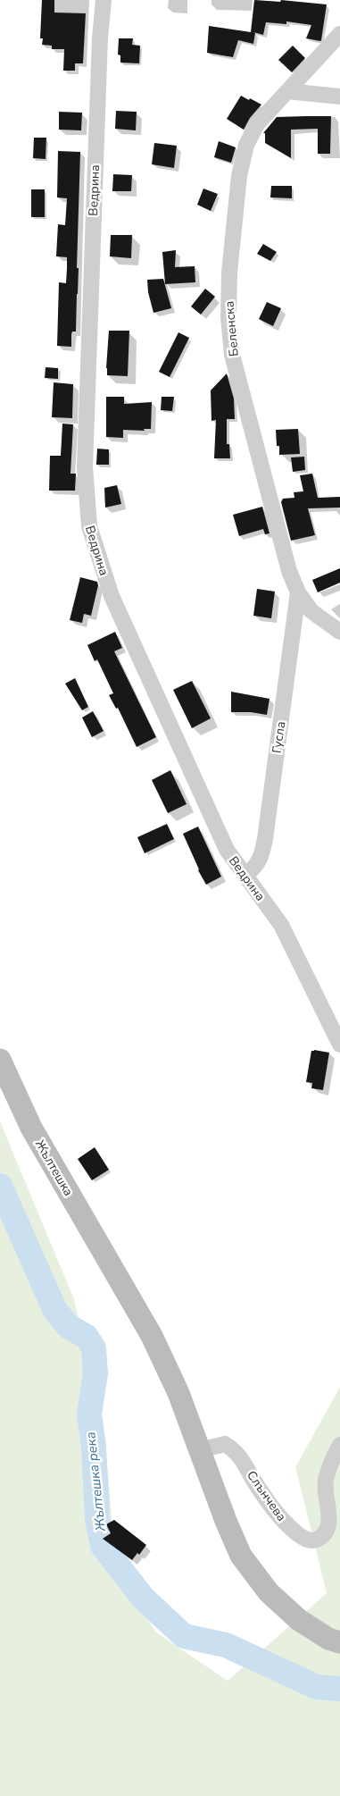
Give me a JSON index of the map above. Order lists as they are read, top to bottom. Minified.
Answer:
{"streets":{"main road":["Жълтешка"],"street":["Ведрина","Беленска","Гусла","Слънчева"]},"crossings":[["Ведрина","Гусла"],["Беленска","Гусла"],["Жълтешка","Слънчева"]],"water":["Жълтешка река"]}
